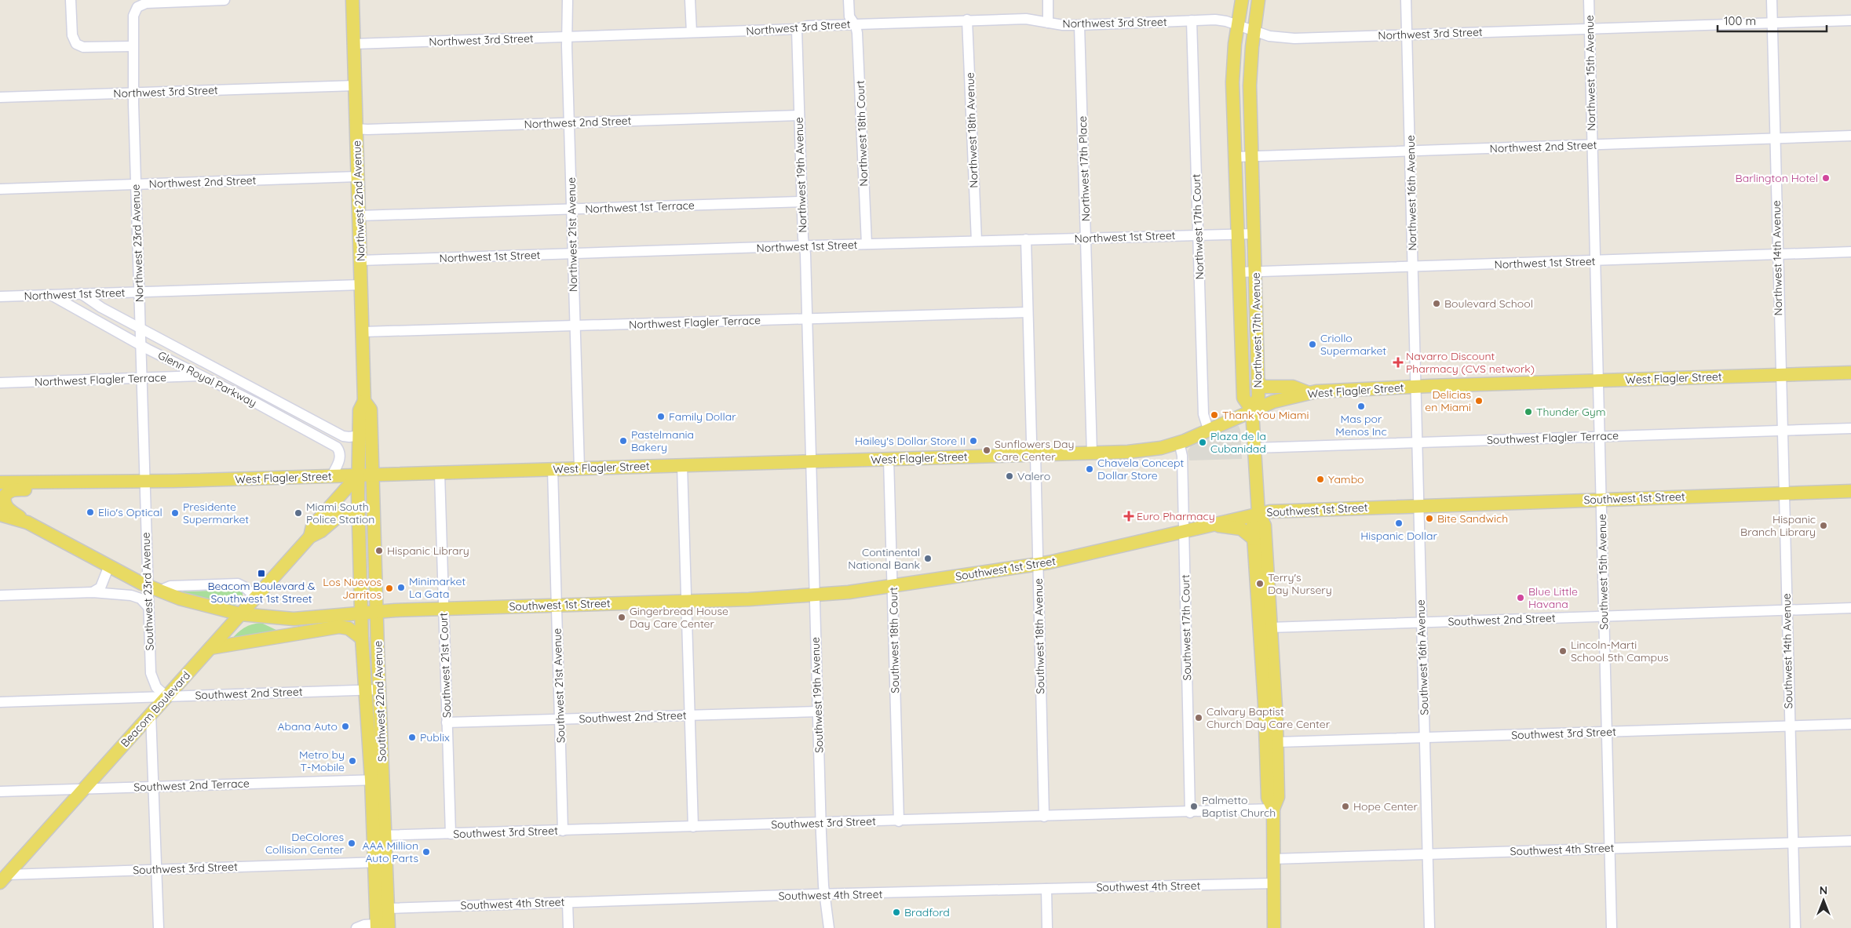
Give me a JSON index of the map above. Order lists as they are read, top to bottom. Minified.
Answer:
{"streets":{"main road":["Northwest 22nd Avenue","Northwest 17th Avenue","West Flagler Street","Southwest 1st Street","Southwest 22nd Avenue","Beacom Boulevard"],"street":["Northwest 3rd Street","Northwest 15th Avenue","Northwest 2nd Street","Northwest 18th Avenue","Northwest 18th Court","Northwest 17th Place","Northwest 19th Avenue","Northwest 16th Avenue","Northwest 1st Terrace","Northwest 17th Court","Northwest 21st Avenue","Northwest 1st Street","Northwest 23rd Avenue","Northwest 14th Avenue","Northwest Flagler Terrace","Glenn Royal Parkway","Southwest Flagler Terrace","Southwest 15th Avenue","Southwest 23rd Avenue","Southwest 2nd Street","Southwest 17th Court","Southwest 18th Avenue","Southwest 18th Court","Southwest 14th Avenue","Southwest 16th Avenue","Southwest 21st Court","Southwest 21st Avenue","Southwest 19th Avenue","Southwest 3rd Street","Southwest 2nd Terrace","Southwest 4th Street"]},"crossings":[["Northwest 3rd Street","Northwest 15th Avenue"],["Northwest 3rd Street","Northwest 18th Avenue"],["Northwest 3rd Street","Northwest 18th Court"],["Northwest 3rd Street","Northwest 17th Place"],["Northwest 3rd Street","Northwest 19th Avenue"],["Northwest 3rd Street","Northwest 16th Avenue"],["Northwest 3rd Street","Northwest 22nd Avenue"],["Northwest 3rd Street","Northwest 17th Court"],["Northwest 3rd Street","Northwest 21st Avenue"],["Northwest 3rd Street","Northwest 23rd Avenue"],["Northwest 3rd Street","Northwest 14th Avenue"],["Northwest 3rd Street","Northwest 17th Avenue"],["Northwest 15th Avenue","Northwest 2nd Street"],["Northwest 15th Avenue","Northwest 1st Street"],["Northwest 15th Avenue","West Flagler Street"],["Northwest 15th Avenue","Southwest 15th Avenue"],["Northwest 2nd Street","Northwest 19th Avenue"],["Northwest 2nd Street","Northwest 16th Avenue"],["Northwest 2nd Street","Northwest 22nd Avenue"],["Northwest 2nd Street","Northwest 21st Avenue"],["Northwest 2nd Street","Northwest 23rd Avenue"],["Northwest 2nd Street","Northwest 14th Avenue"],["Northwest 2nd Street","Northwest 17th Avenue"],["Northwest 18th Avenue","Northwest 1st Street"],["Northwest 18th Court","Northwest 1st Street"],["Northwest 17th Place","Northwest 1st Street"],["Northwest 17th Place","West Flagler Street"],["Northwest 19th Avenue","Northwest 1st Terrace"],["Northwest 19th Avenue","Northwest 1st Street"],["Northwest 19th Avenue","Northwest Flagler Terrace"],["Northwest 19th Avenue","West Flagler Street"],["Northwest 19th Avenue","Southwest 19th Avenue"],["Northwest 16th Avenue","Northwest 1st Street"],["Northwest 16th Avenue","West Flagler Street"],["Northwest 16th Avenue","Southwest 16th Avenue"],["Northwest 22nd Avenue","Northwest 1st Terrace"],["Northwest 22nd Avenue","Northwest 1st Street"],["Northwest 22nd Avenue","Northwest Flagler Terrace"],["Northwest 22nd Avenue","West Flagler Street"],["Northwest 22nd Avenue","Glenn Royal Parkway"],["Northwest 22nd Avenue","Southwest 22nd Avenue"],["Northwest 22nd Avenue","Beacom Boulevard"],["Northwest 1st Terrace","Northwest 21st Avenue"],["Northwest 17th Court","Northwest 1st Street"],["Northwest 17th Court","West Flagler Street"],["Northwest 21st Avenue","Northwest 1st Street"],["Northwest 21st Avenue","Northwest Flagler Terrace"],["Northwest 21st Avenue","West Flagler Street"],["Northwest 1st Street","Northwest 23rd Avenue"],["Northwest 1st Street","Northwest 14th Avenue"],["Northwest 1st Street","Northwest 17th Avenue"],["Northwest 1st Street","Glenn Royal Parkway"],["Northwest 23rd Avenue","Northwest Flagler Terrace"],["Northwest 23rd Avenue","West Flagler Street"],["Northwest 23rd Avenue","Glenn Royal Parkway"],["Northwest 23rd Avenue","Southwest 23rd Avenue"],["Northwest 14th Avenue","West Flagler Street"],["Northwest 14th Avenue","Southwest 14th Avenue"],["Northwest Flagler Terrace","Glenn Royal Parkway"],["Northwest 17th Avenue","West Flagler Street"],["West Flagler Street","Glenn Royal Parkway"],["West Flagler Street","Southwest 15th Avenue"],["West Flagler Street","Southwest 23rd Avenue"],["West Flagler Street","Southwest 17th Court"],["West Flagler Street","Southwest 18th Avenue"],["West Flagler Street","Southwest 18th Court"],["West Flagler Street","Southwest 14th Avenue"],["West Flagler Street","Southwest 16th Avenue"],["West Flagler Street","Southwest 21st Court"],["West Flagler Street","Southwest 21st Avenue"],["West Flagler Street","Southwest 19th Avenue"],["West Flagler Street","Southwest 22nd Avenue"],["West Flagler Street","Beacom Boulevard"],["Southwest Flagler Terrace","Southwest 15th Avenue"],["Southwest Flagler Terrace","Southwest 14th Avenue"],["Southwest Flagler Terrace","Southwest 16th Avenue"],["Southwest 1st Street","Southwest 15th Avenue"],["Southwest 1st Street","Southwest 23rd Avenue"],["Southwest 1st Street","Southwest 17th Court"],["Southwest 1st Street","Southwest 18th Avenue"],["Southwest 1st Street","Southwest 18th Court"],["Southwest 1st Street","Southwest 14th Avenue"],["Southwest 1st Street","Southwest 16th Avenue"],["Southwest 1st Street","Southwest 21st Court"],["Southwest 1st Street","Southwest 21st Avenue"],["Southwest 1st Street","Southwest 19th Avenue"],["Southwest 1st Street","Southwest 22nd Avenue"],["Southwest 1st Street","Beacom Boulevard"],["Southwest 15th Avenue","Southwest 2nd Street"],["Southwest 15th Avenue","Southwest 3rd Street"],["Southwest 15th Avenue","Southwest 4th Street"],["Southwest 23rd Avenue","Southwest 2nd Street"],["Southwest 23rd Avenue","Beacom Boulevard"],["Southwest 2nd Street","Southwest 14th Avenue"],["Southwest 2nd Street","Southwest 16th Avenue"],["Southwest 2nd Street","Southwest 21st Court"],["Southwest 2nd Street","Southwest 21st Avenue"],["Southwest 2nd Street","Southwest 19th Avenue"],["Southwest 2nd Street","Southwest 22nd Avenue"],["Southwest 2nd Street","Beacom Boulevard"],["Southwest 17th Court","Southwest 3rd Street"],["Southwest 18th Avenue","Southwest 3rd Street"],["Southwest 18th Court","Southwest 3rd Street"],["Southwest 14th Avenue","Southwest 3rd Street"],["Southwest 14th Avenue","Southwest 4th Street"],["Southwest 16th Avenue","Southwest 3rd Street"],["Southwest 16th Avenue","Southwest 4th Street"],["Southwest 21st Court","Southwest 3rd Street"],["Southwest 21st Avenue","Southwest 3rd Street"],["Southwest 19th Avenue","Southwest 3rd Street"],["Southwest 19th Avenue","Southwest 4th Street"],["Southwest 22nd Avenue","Beacom Boulevard"],["Southwest 22nd Avenue","Southwest 3rd Street"],["Southwest 22nd Avenue","Southwest 2nd Terrace"],["Southwest 22nd Avenue","Southwest 4th Street"],["Beacom Boulevard","Southwest 3rd Street"],["Beacom Boulevard","Southwest 2nd Terrace"]],"places":{"other":["Barlington Hotel","Boulevard School","Criollo Supermarket","Delicias en Miami","Mas por Menos Inc","Thunder Gym","Thank You Miami","Family Dollar","Pastelmania Bakery","Hailey's Dollar Store II","Plaza de la Cubanidad","Sunflowers Day Care Center","Chavela Concept Dollar Store","Valero","Yambo","Elio's Optical","Presidente Supermarket","Miami South Police Station","Bite Sandwich","Hispanic Dollar","Hispanic Branch Library","Hispanic Library","Continental National Bank","Terry's Day Nursery","Minimarket La Gata","Los Nuevos Jarritos","Blue Little Havana","Gingerbread House Day Care Center","Lincoln-Marti School 5th Campus","Calvary Baptist Church Day Care Center","Abana Auto","Publix","Metro by T-Mobile","Palmetto Baptist Church","Hope Center","DeColores Collision Center","AAA Million Auto Parts","Bradford"],"health":["Navarro Discount Pharmacy (CVS network)","Euro Pharmacy"],"transit":["Beacom Boulevard & Southwest 1st Street"]},"scale_bar":"100 m","north":"top"}
